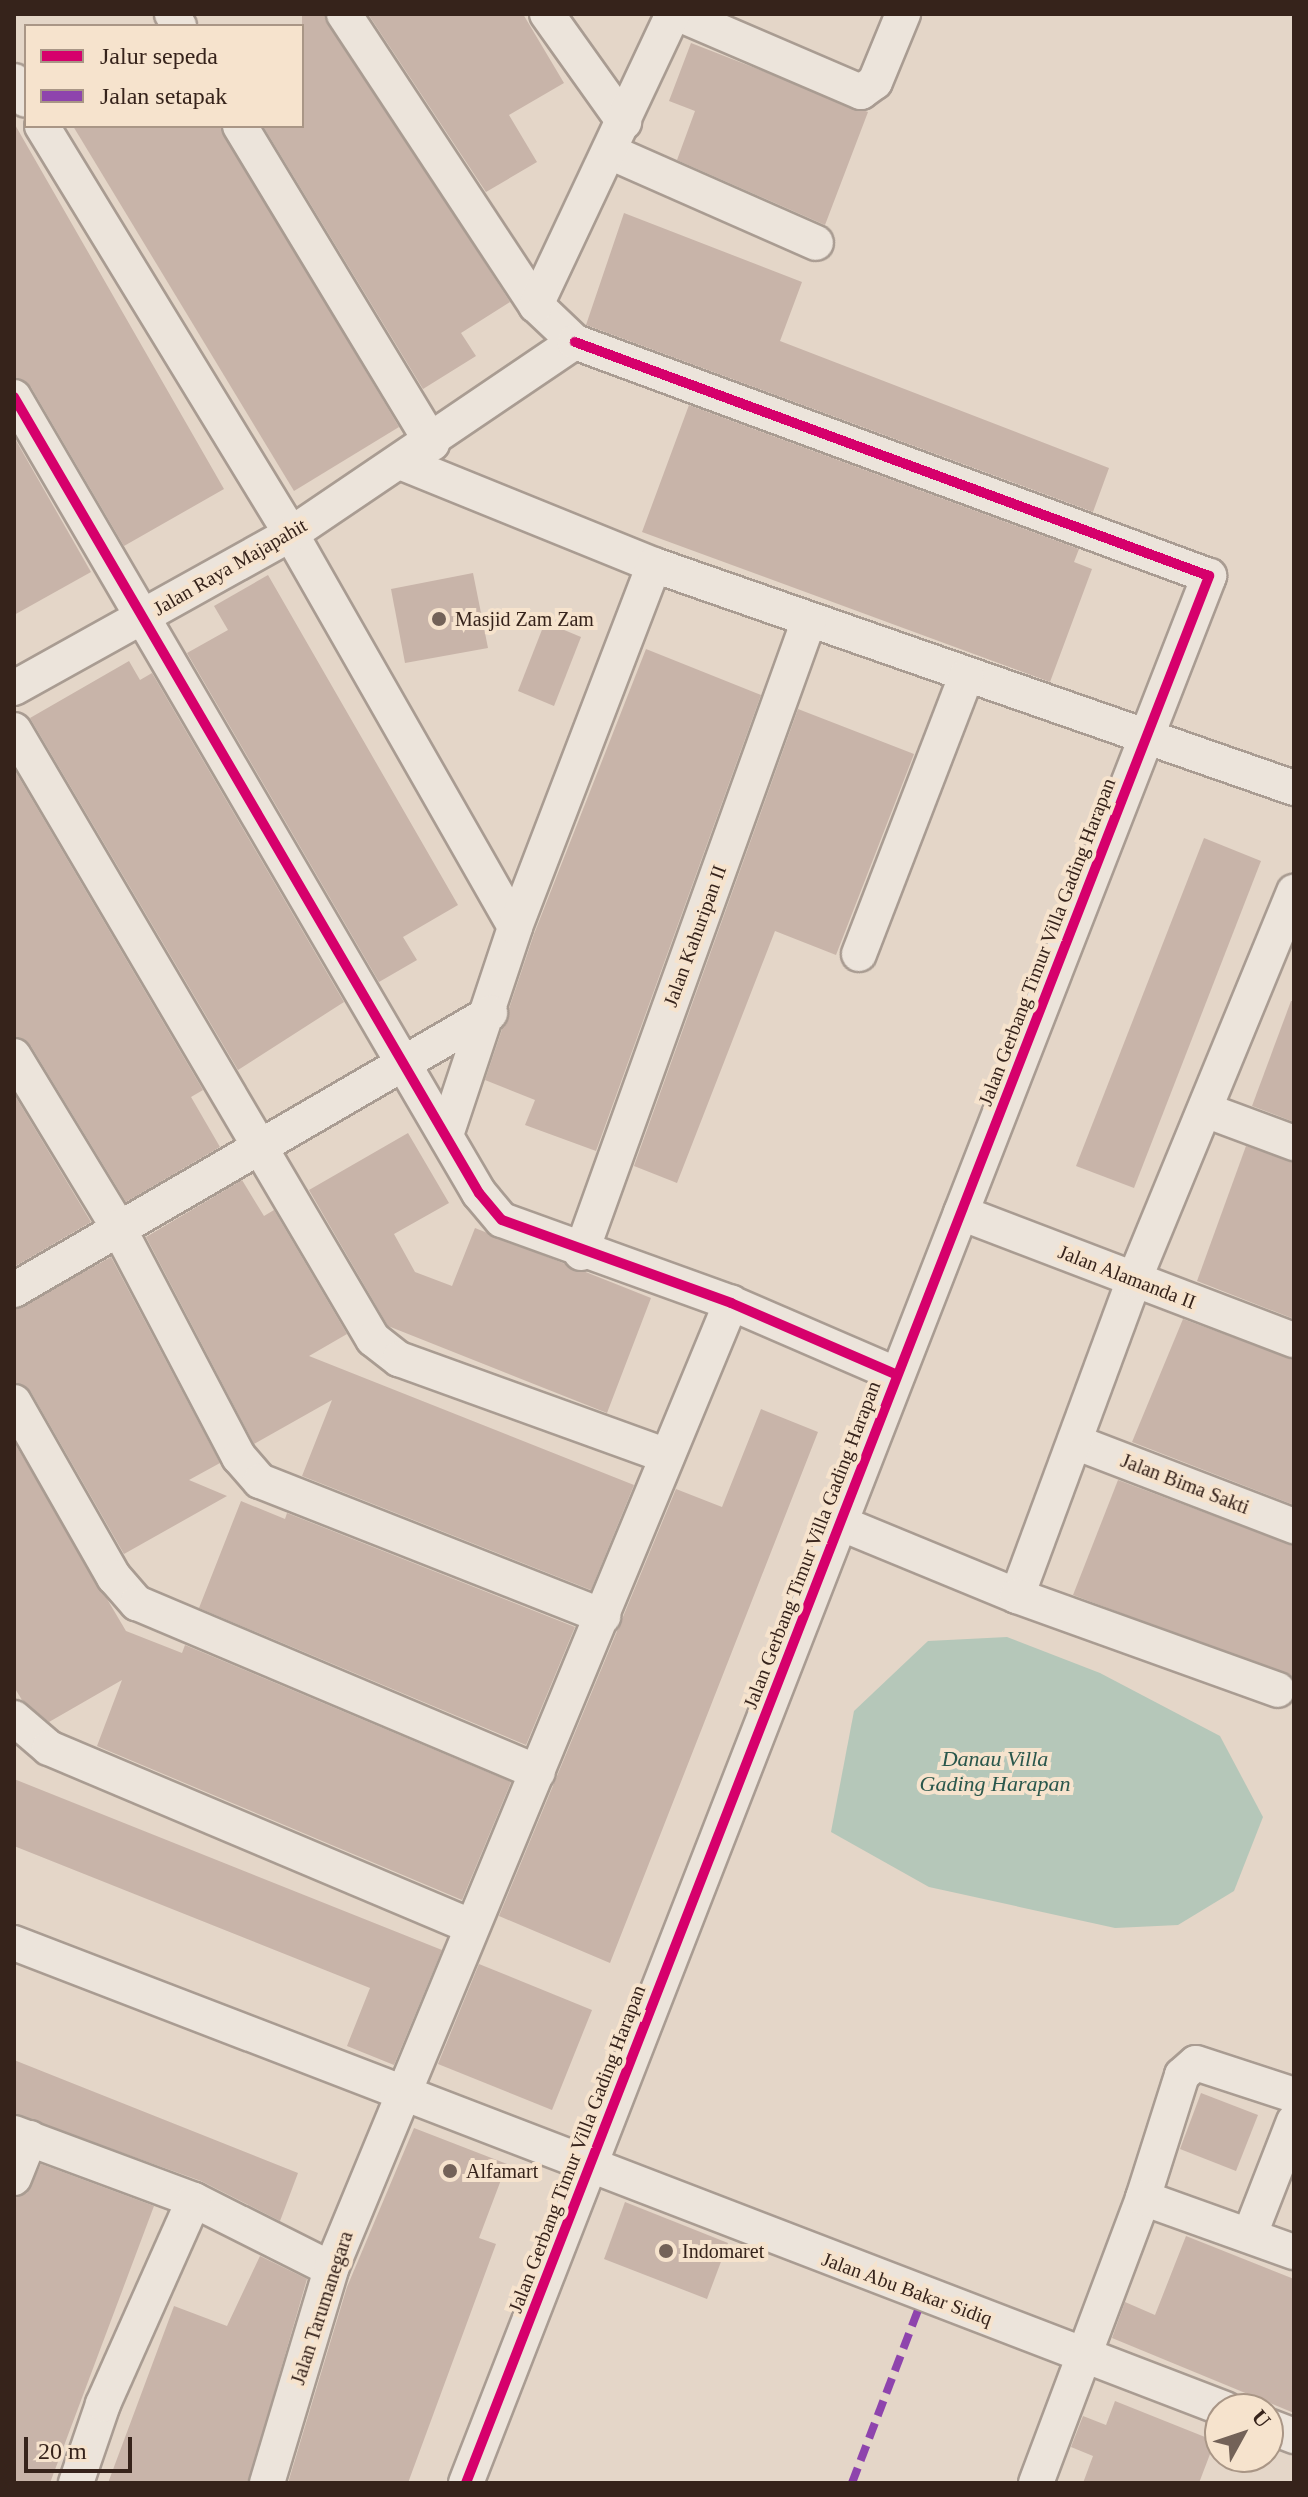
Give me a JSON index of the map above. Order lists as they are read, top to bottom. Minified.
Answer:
{"streets":{"street":["Jalan Raya Majapahit","Jalan Kahuripan II","Jalan Gerbang Timur Villa Gading Harapan","Jalan Alamanda II","Jalan Bima Sakti","Jalan Abu Bakar Sidiq","Jalan Tarumanegara"]},"crossings":[["Jalan Raya Majapahit","Jalan Gerbang Timur Villa Gading Harapan"],["Jalan Gerbang Timur Villa Gading Harapan","Jalan Alamanda II"],["Jalan Gerbang Timur Villa Gading Harapan","Jalan Abu Bakar Sidiq"],["Jalan Abu Bakar Sidiq","Jalan Tarumanegara"]],"water":["Danau Villa Gading Harapan"],"places":["Masjid Zam Zam","Alfamart","Indomaret"],"legend":["Jalur sepeda","Jalan setapak"],"scale_bar":"20 m","north":"top right"}
